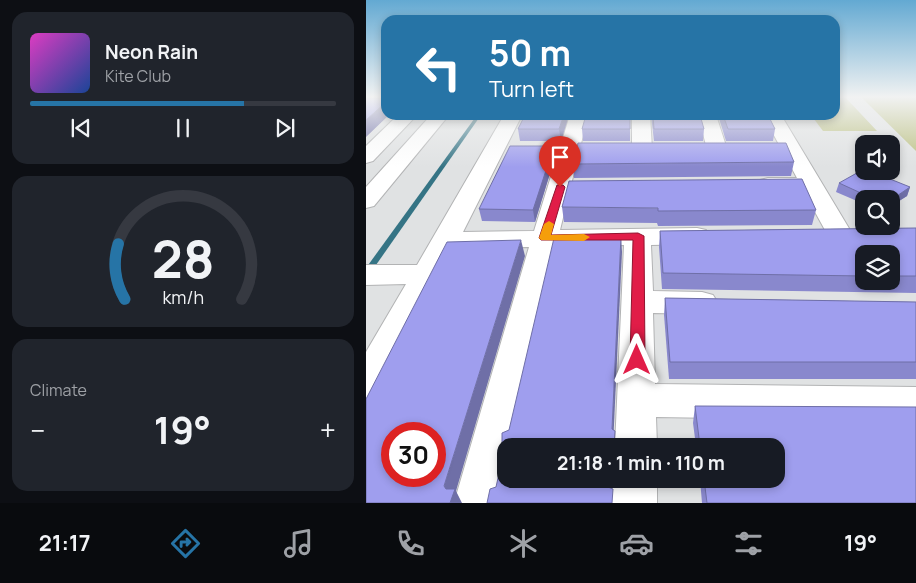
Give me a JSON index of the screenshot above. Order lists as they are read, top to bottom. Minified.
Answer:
{"page":{"turn":["50 m","Turn left"],"song":["Neon Rain","Kite Club"],"tile":"Climate","heat":["−","19°","+"],"limit":"30","trip":"21:18 · 1 min · 110 m","tabs":["21:17","19°"],"gauge":["28","km/h"]}}
